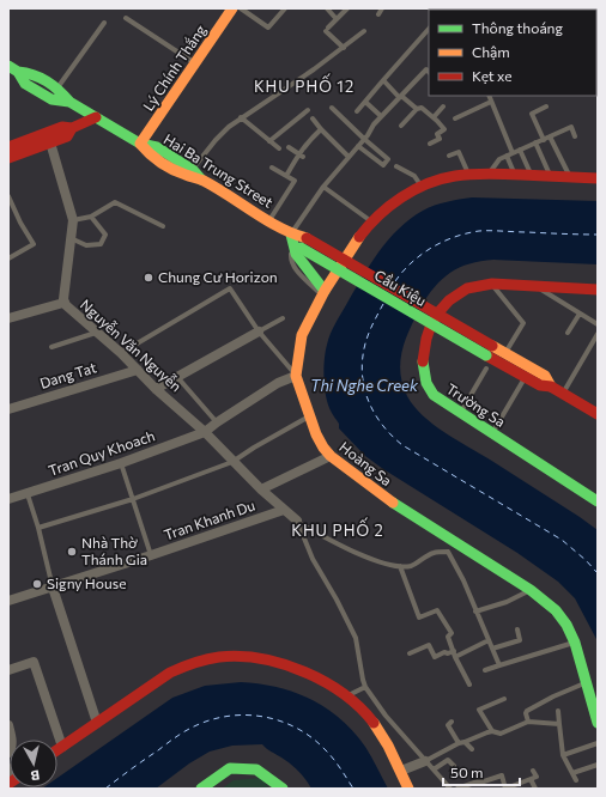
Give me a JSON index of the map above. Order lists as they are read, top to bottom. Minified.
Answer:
{"streets":{"street":["Lý Chính Thắng","Hai Ba Trung Street","Cầu Kiệu","Nguyễn Văn Nguyễn","Dang Tat","Trường Sa","Tran Quy Khoach","Hoàng Sa","Tran Khanh Du"]},"crossings":[["Lý Chính Thắng","Hai Ba Trung Street"],["Hai Ba Trung Street","Cầu Kiệu"],["Nguyễn Văn Nguyễn","Dang Tat"],["Nguyễn Văn Nguyễn","Tran Quy Khoach"],["Nguyễn Văn Nguyễn","Tran Khanh Du"],["Tran Quy Khoach","Hoàng Sa"]],"districts":["KHU PHỐ 12","KHU PHỐ 2"],"water":["Thi Nghe Creek"],"places":["Chung Cư Horizon","Nhà Thờ Thánh Gia","Signy House"],"legend":["Thông thoáng","Chậm","Kẹt xe"],"scale_bar":"50 m","north":"bottom"}
